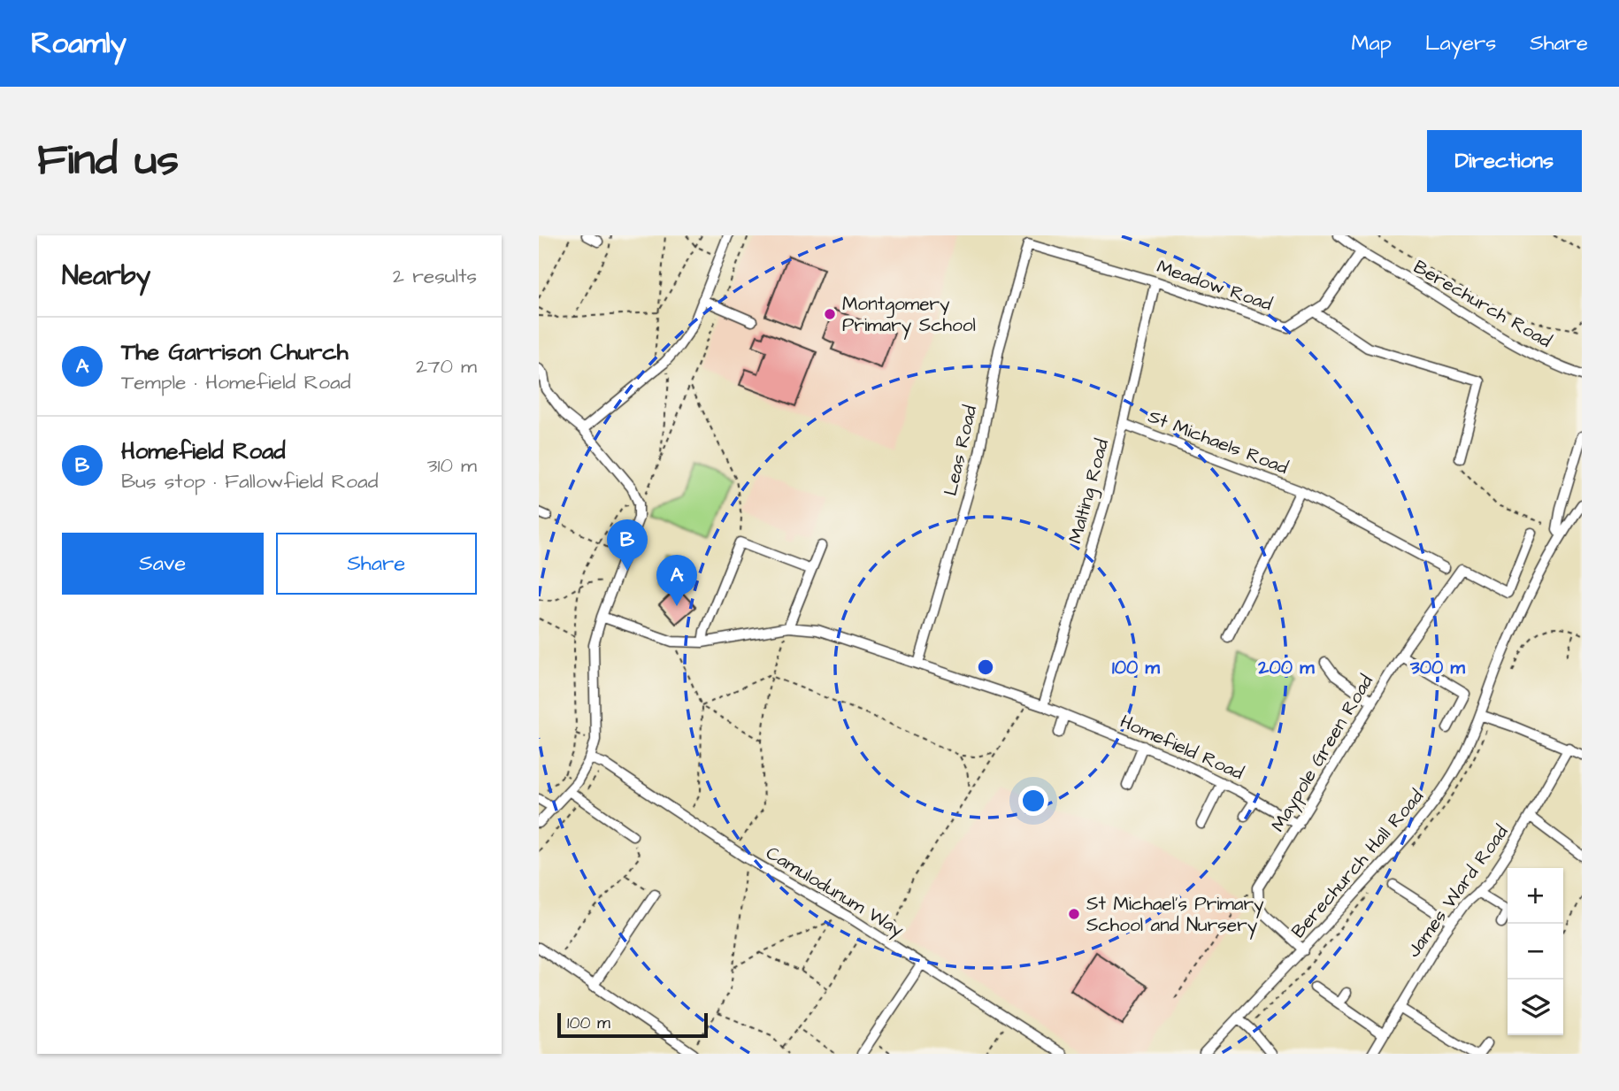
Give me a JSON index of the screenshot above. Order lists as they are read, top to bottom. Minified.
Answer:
{"streets":{"street":["Meadow Road","Berechurch Road","St Michaels Road","Leas Road","Malting Road","Homefield Road","Maypole Green Road","Berechurch Hall Road","Camulodunum Way","James Ward Road"]},"crossings":[["Meadow Road","Berechurch Road"],["Meadow Road","Leas Road"],["Meadow Road","Malting Road"],["St Michaels Road","Malting Road"],["Leas Road","Homefield Road"],["Malting Road","Homefield Road"],["Homefield Road","Maypole Green Road"]],"places":["Montgomery Primary School","St Michael's Primary School and Nursery"],"scale_bar":"100 m","page":{"header":"Roamly","nav":["Map","Layers","Share"],"buttons":["Directions",["Save","Share"]],"title":"Find us","heading":["Nearby","2 results"],"list":[{"mark":"A","name":"The Garrison Church","note":"Temple · Homefield Road","value":"270 m"},{"mark":"B","name":"Homefield Road","note":"Bus stop · Fallowfield Road","value":"310 m"}],"pins":["B","A"],"map_buttons":["+","−"],"scale":"100 m"},"rings":["100 m","200 m","300 m"]}
